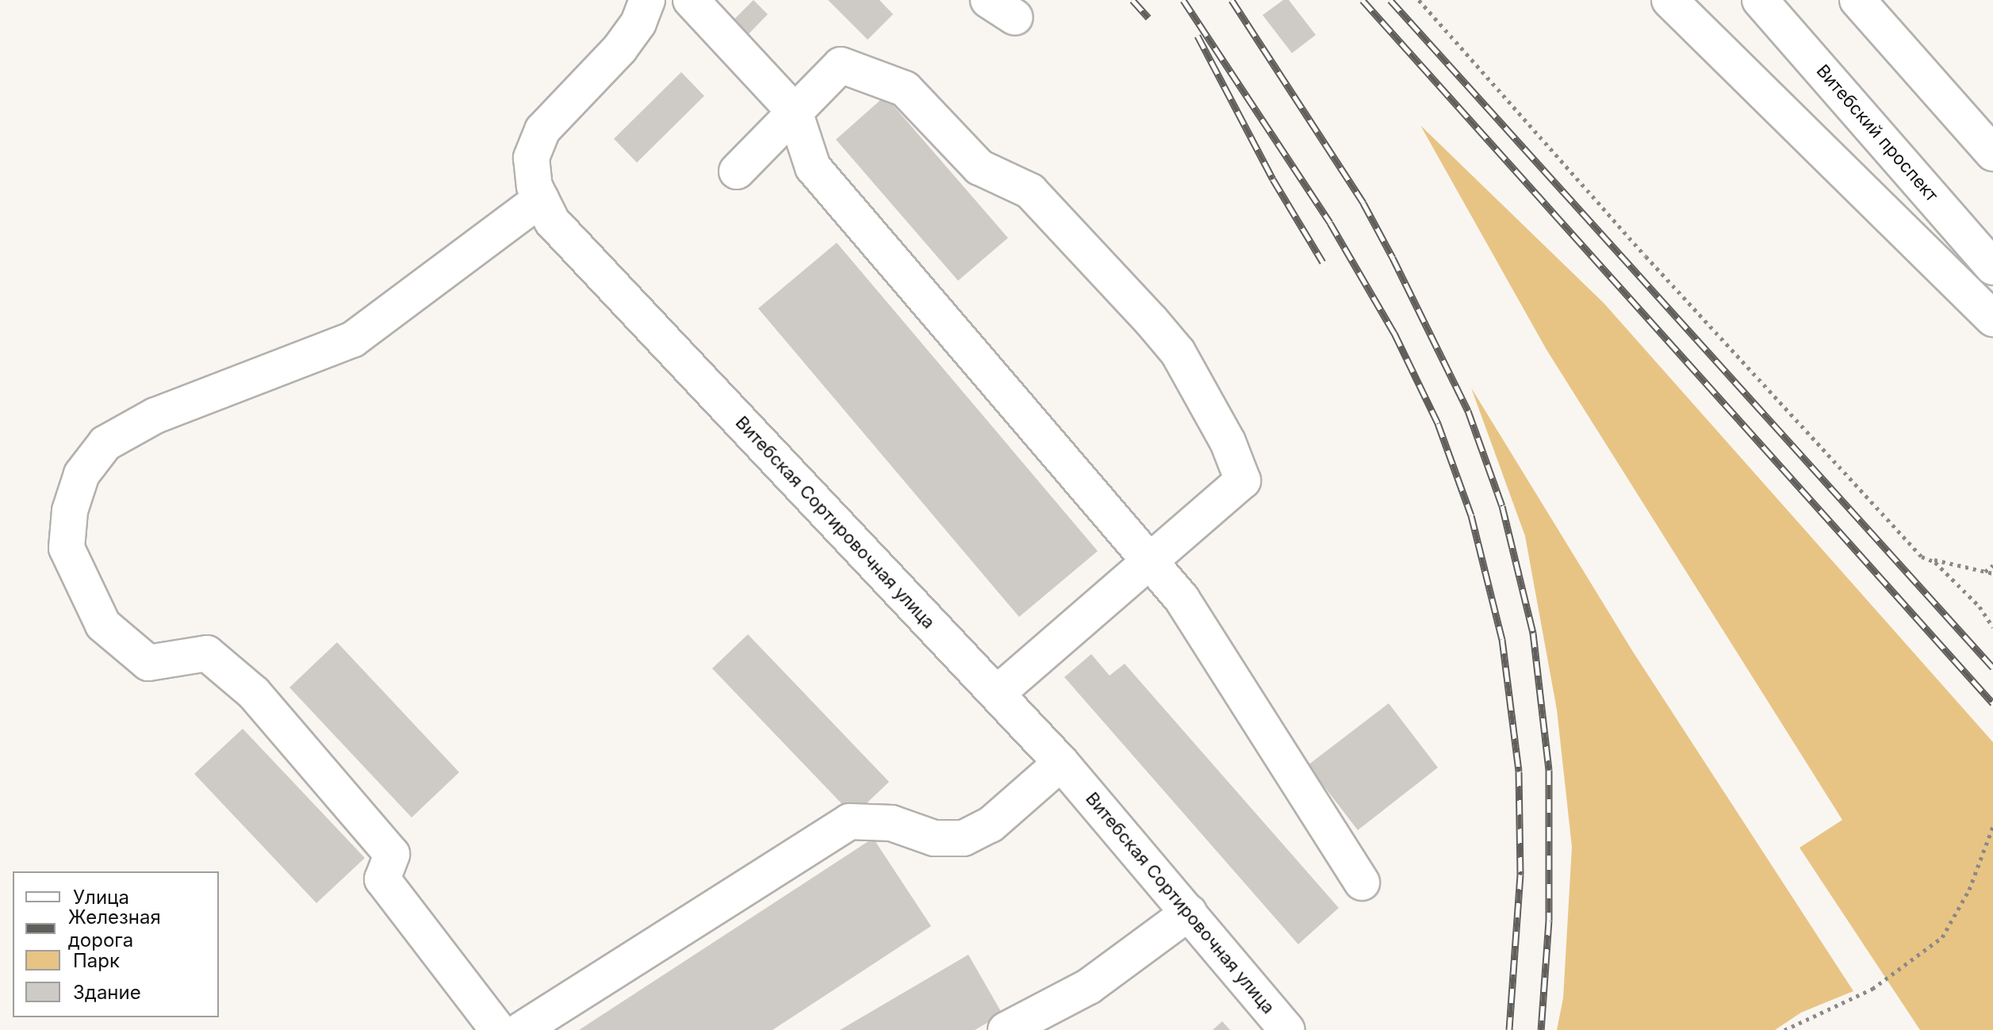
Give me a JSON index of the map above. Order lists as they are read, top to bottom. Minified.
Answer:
{"streets":{"street":["Витебский проспект","Витебская Сортировочная улица"]},"legend":["Улица","Железная дорога","Парк","Здание"]}
